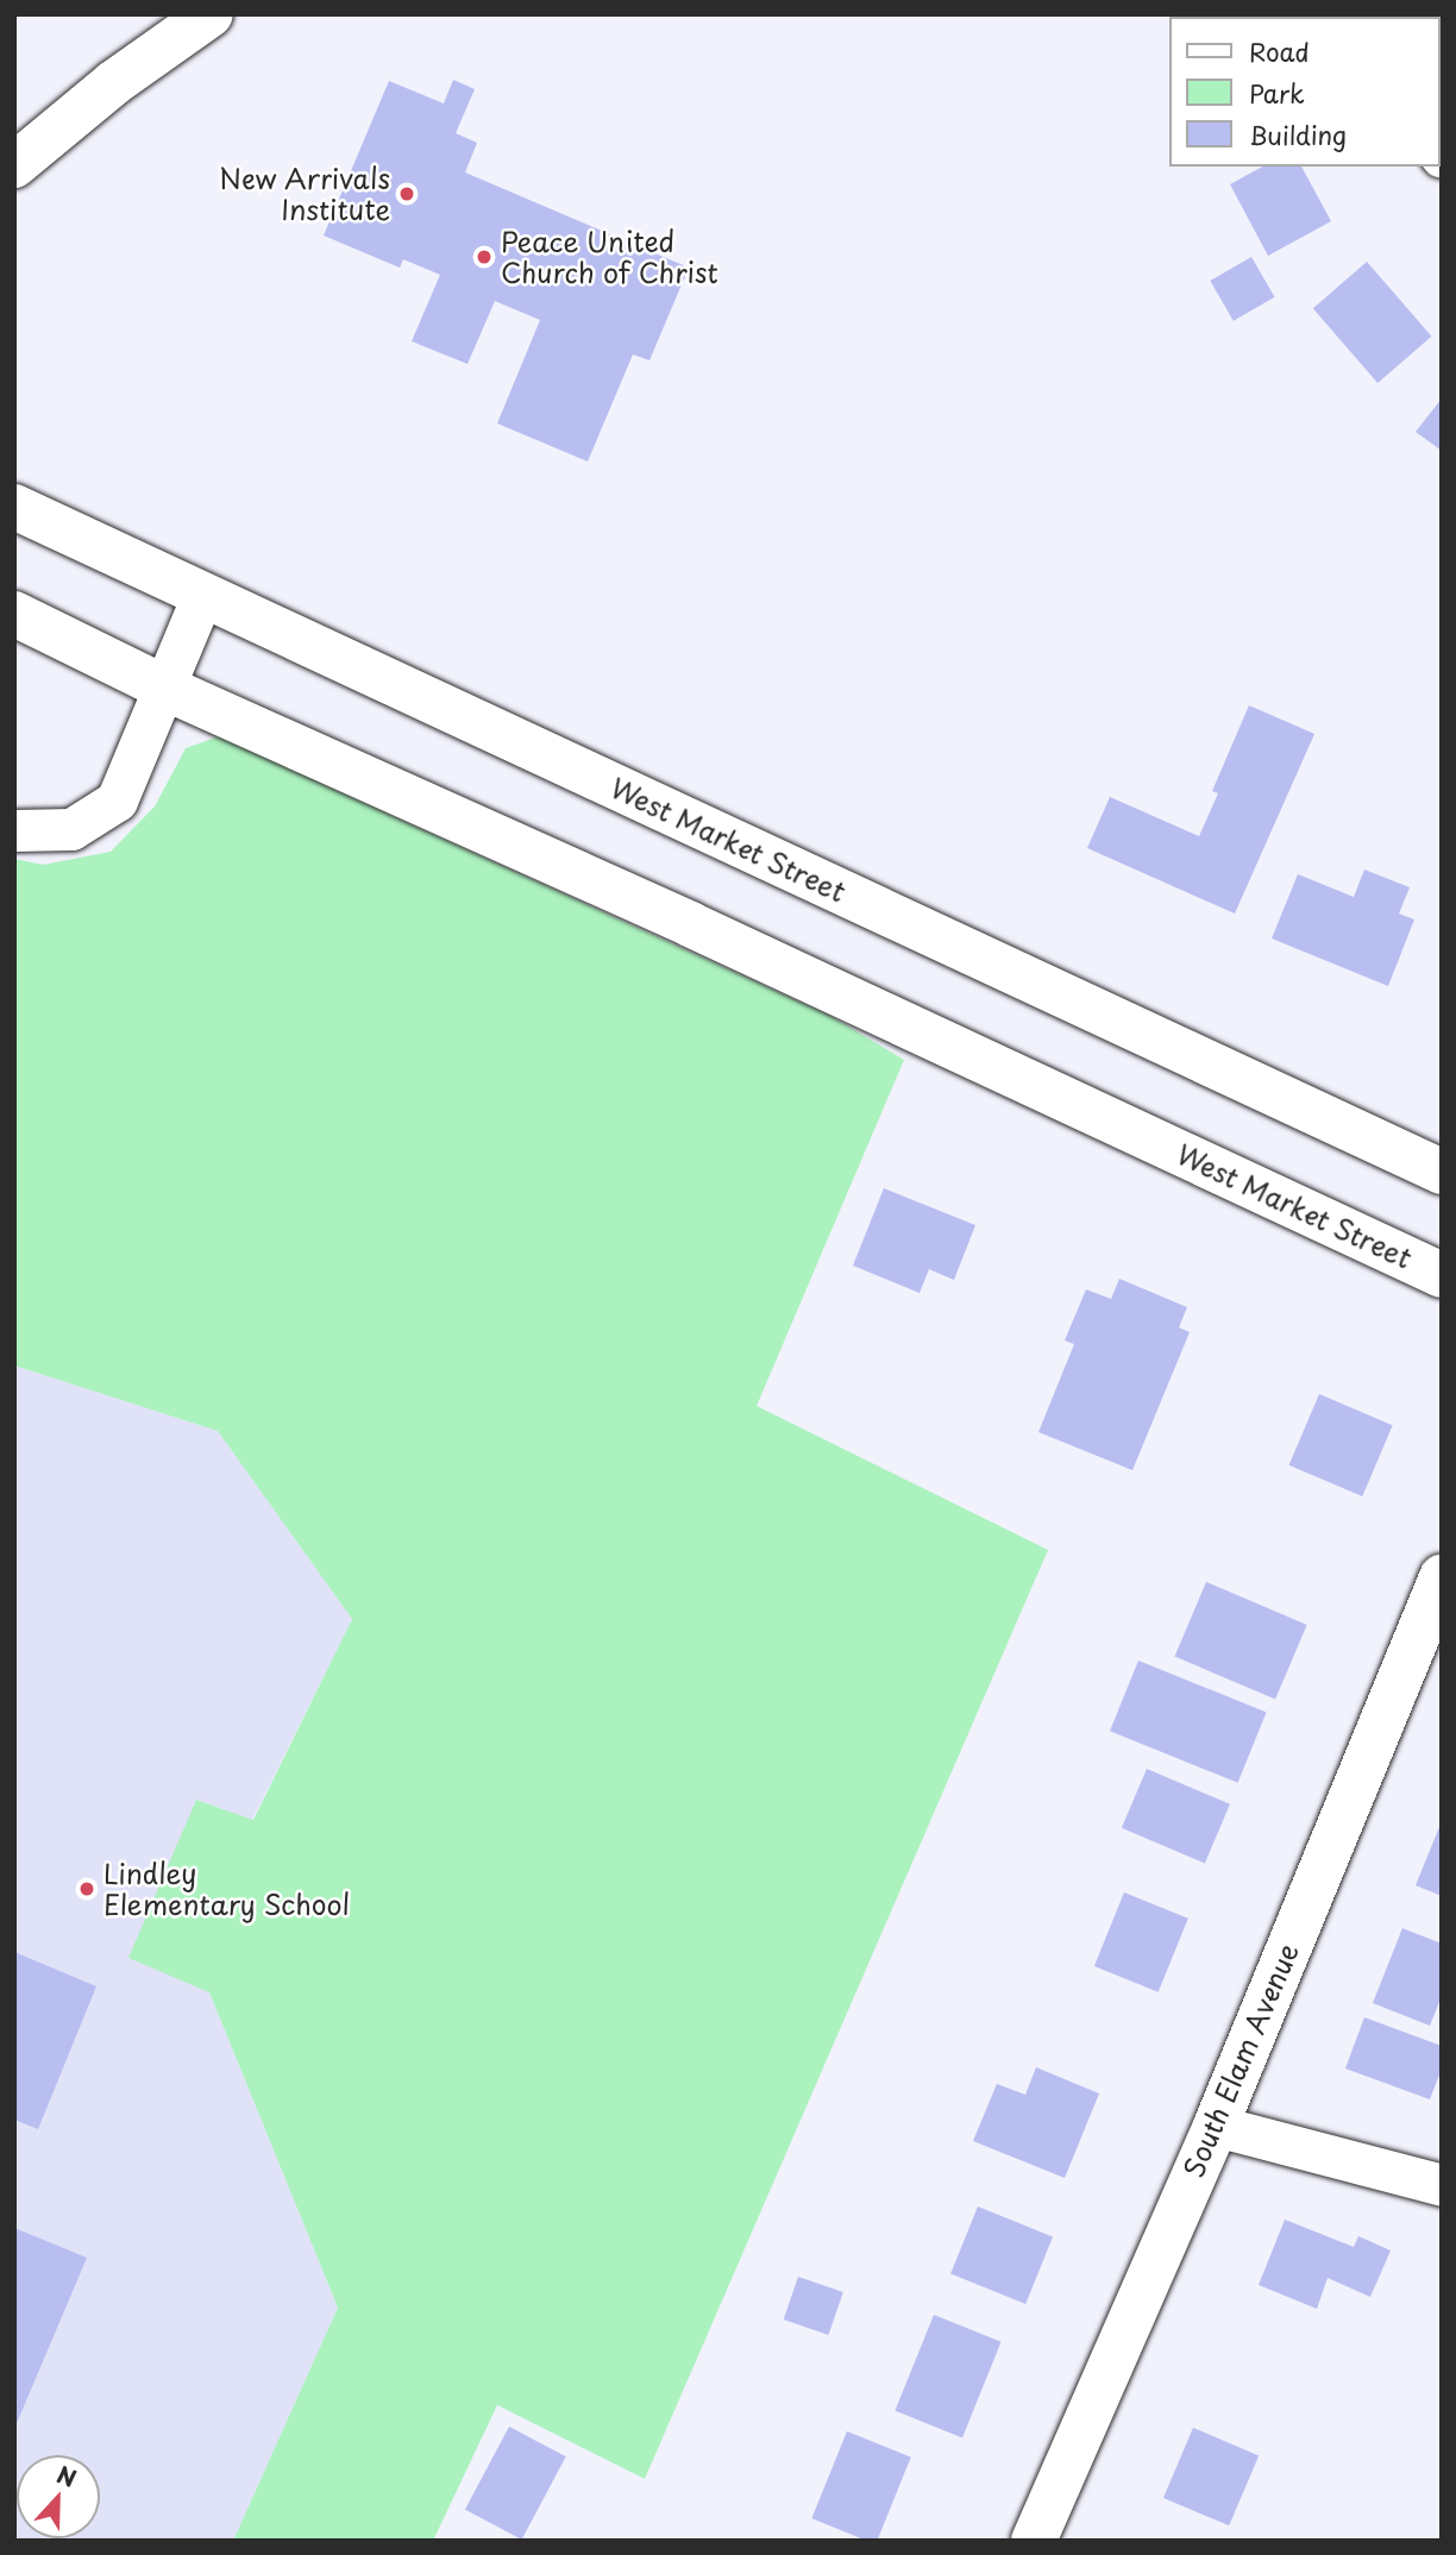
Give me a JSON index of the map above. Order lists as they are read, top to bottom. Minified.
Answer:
{"streets":{"main road":["West Market Street","South Elam Avenue"]},"places":["New Arrivals Institute","Peace United Church of Christ","Lindley Elementary School"],"legend":["Road","Park","Building"],"north":"top"}
